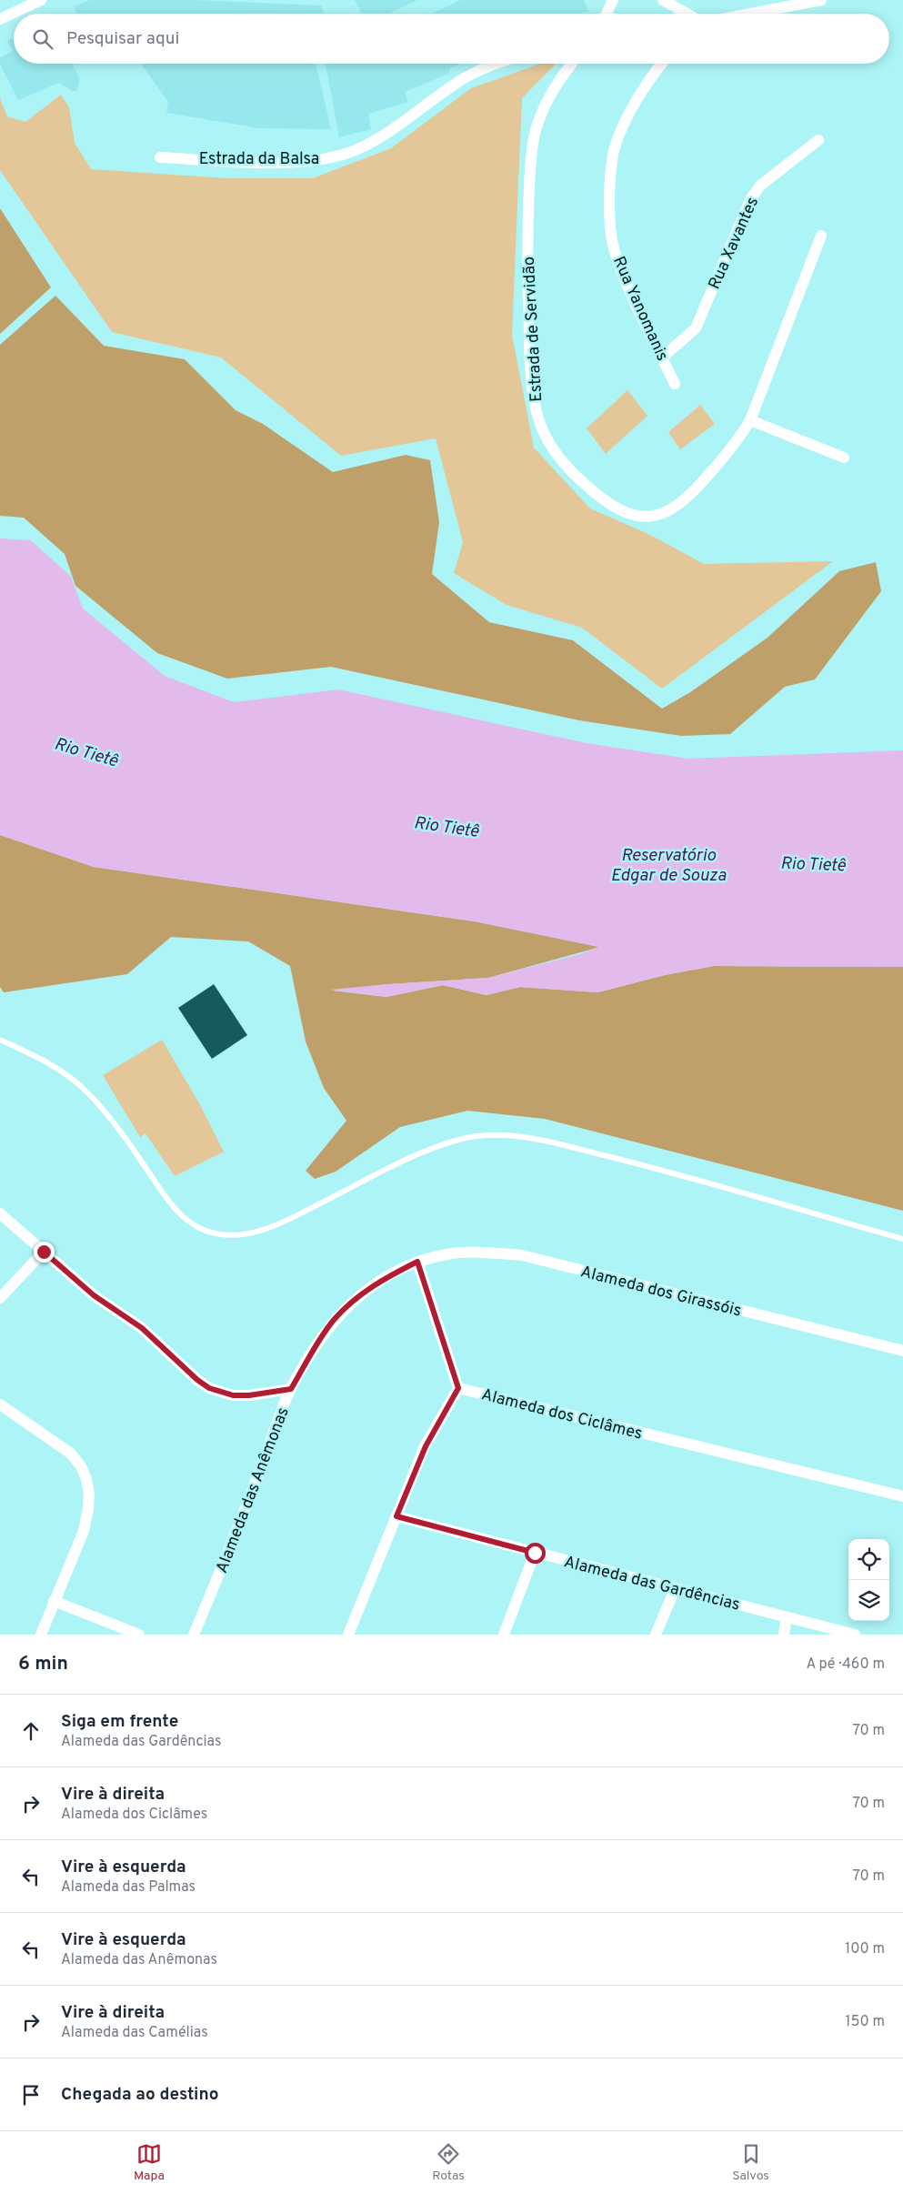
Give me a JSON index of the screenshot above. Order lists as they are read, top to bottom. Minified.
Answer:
{"streets":{"street":["Estrada da Balsa","Rua Xavantes","Rua Yanomanis","Estrada de Servidão","Alameda dos Girassóis","Alameda dos Ciclâmes","Alameda das Anêmonas","Alameda das Gardências"]},"crossings":[["Rua Xavantes","Rua Yanomanis"],["Alameda dos Girassóis","Alameda das Anêmonas"]],"water":["Rio Tietê","Reservatório Edgar de Souza"],"page":{"search":"Pesquisar aqui","heading":["6 min","A pé · 460 m"],"list":[["Siga em frente","Alameda das Gardências","70 m"],["Vire à direita","Alameda dos Ciclâmes","70 m"],["Vire à esquerda","Alameda das Palmas","70 m"],["Vire à esquerda","Alameda das Anêmonas","100 m"],["Vire à direita","Alameda das Camélias","150 m"],"Chegada ao destino"],"nav":["Mapa","Rotas","Salvos"]}}
